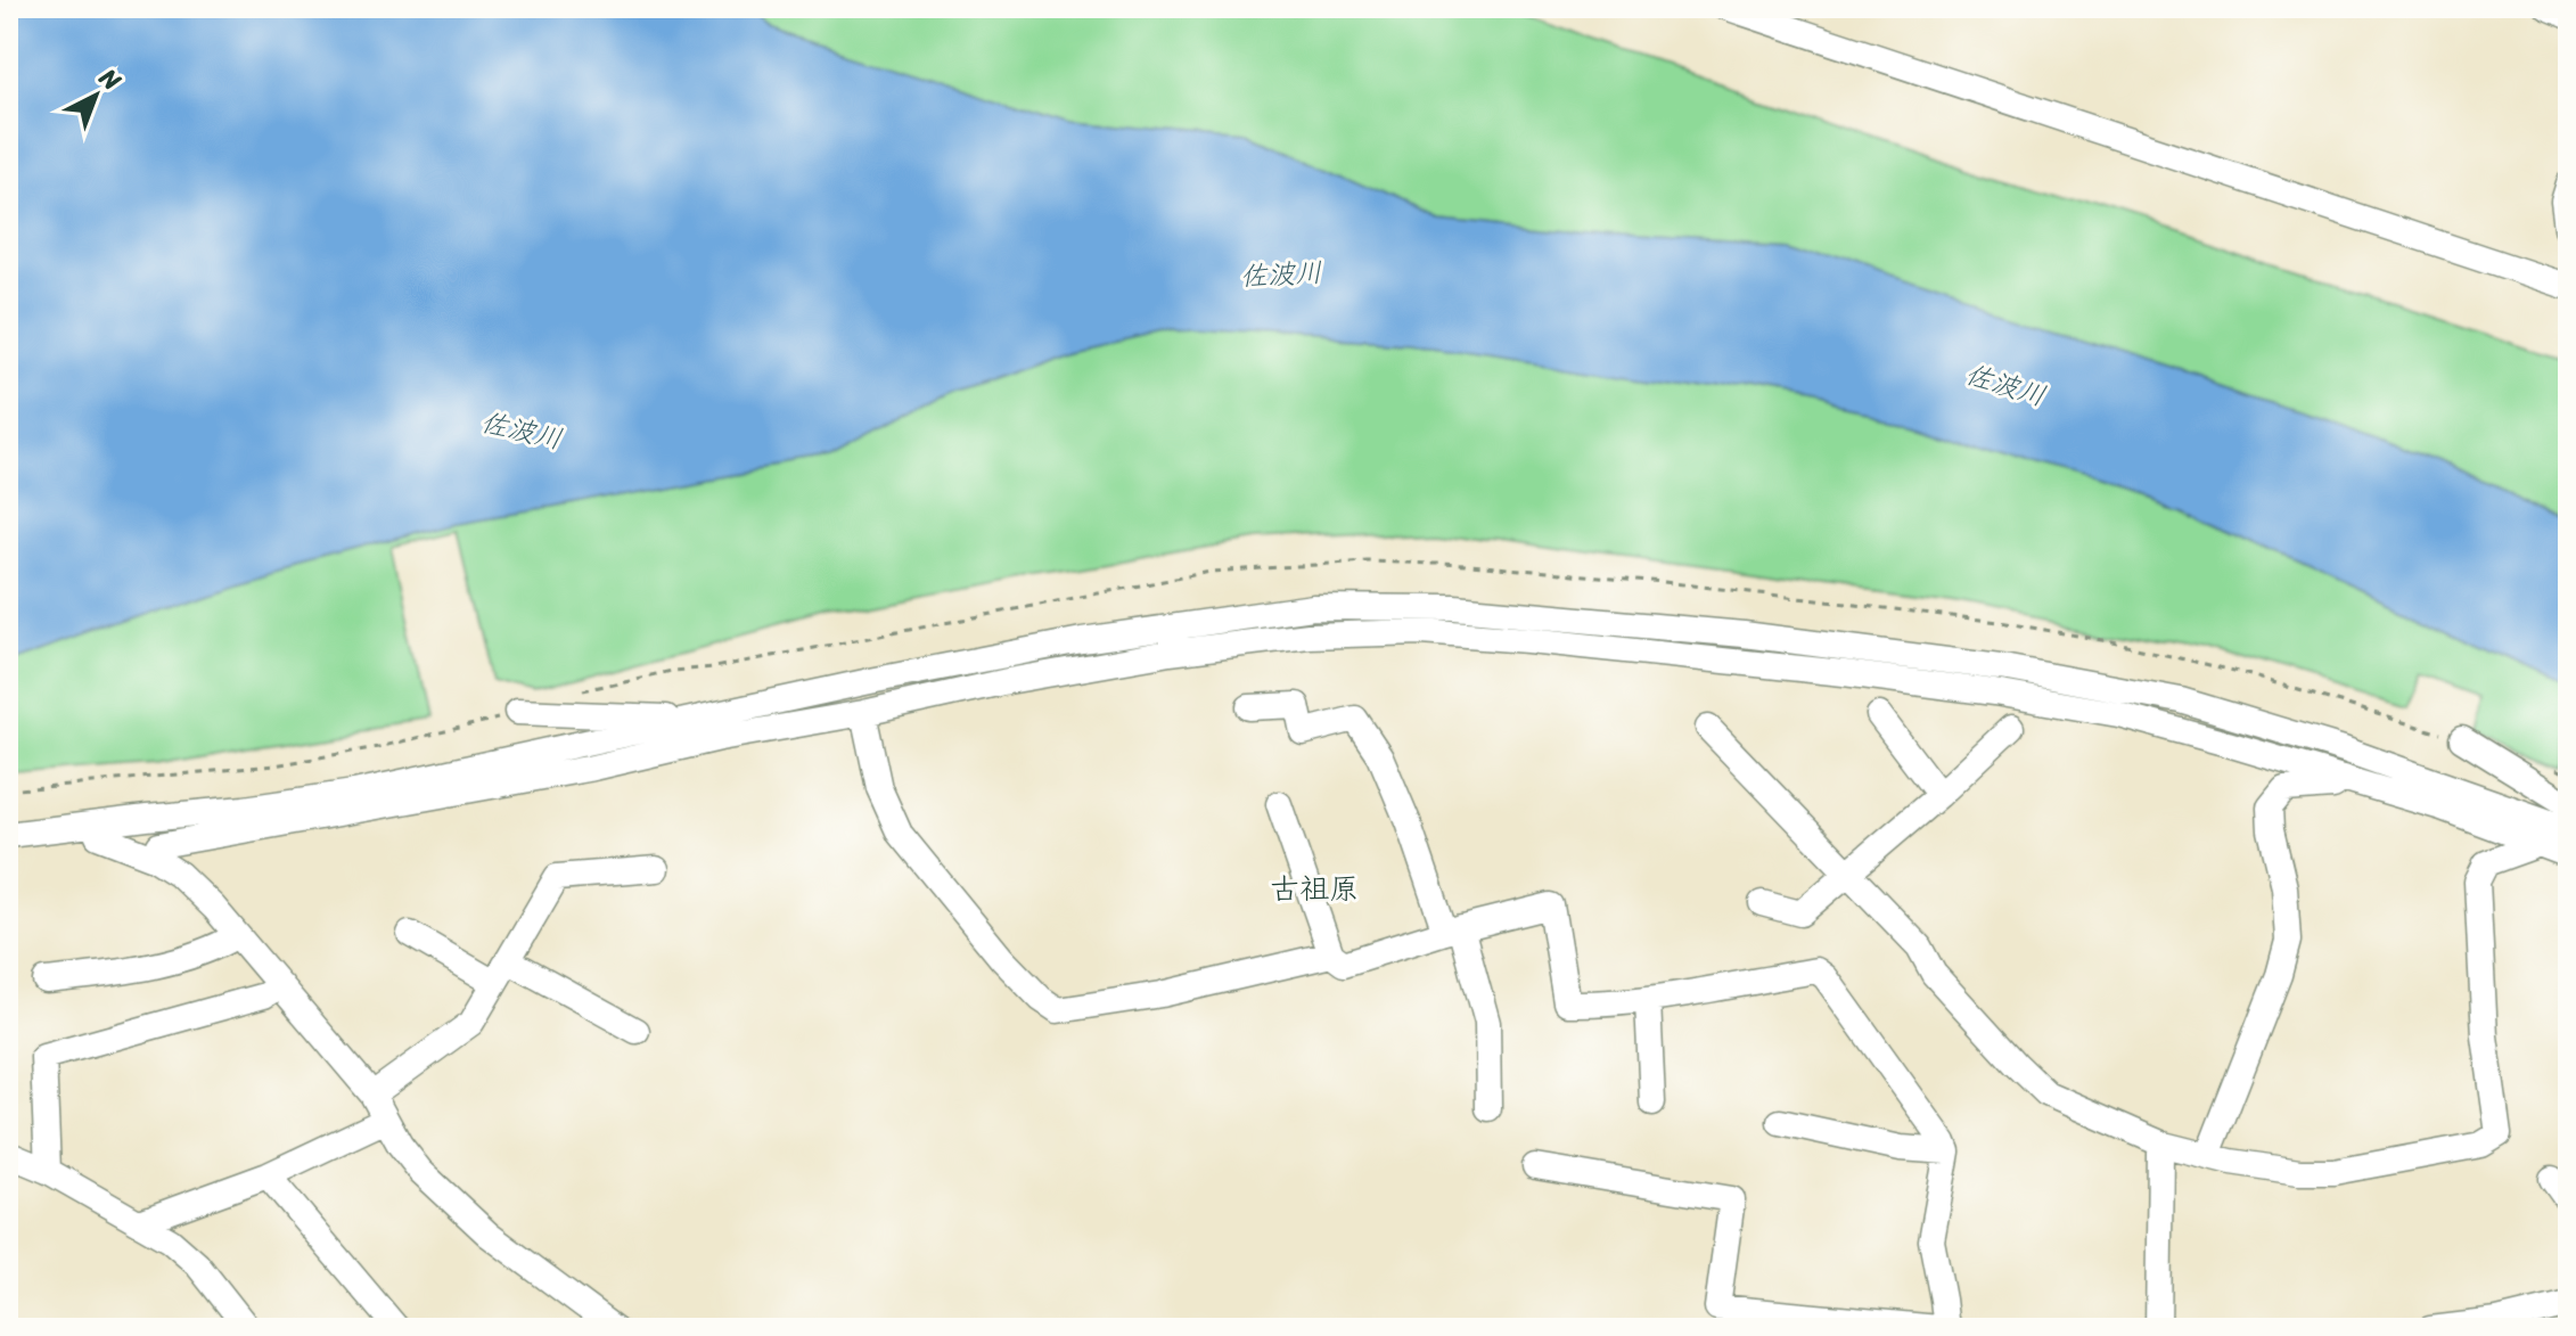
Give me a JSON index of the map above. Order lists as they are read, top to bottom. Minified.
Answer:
{"districts":["古祖原"],"water":["佐波川"],"north":"top right"}
